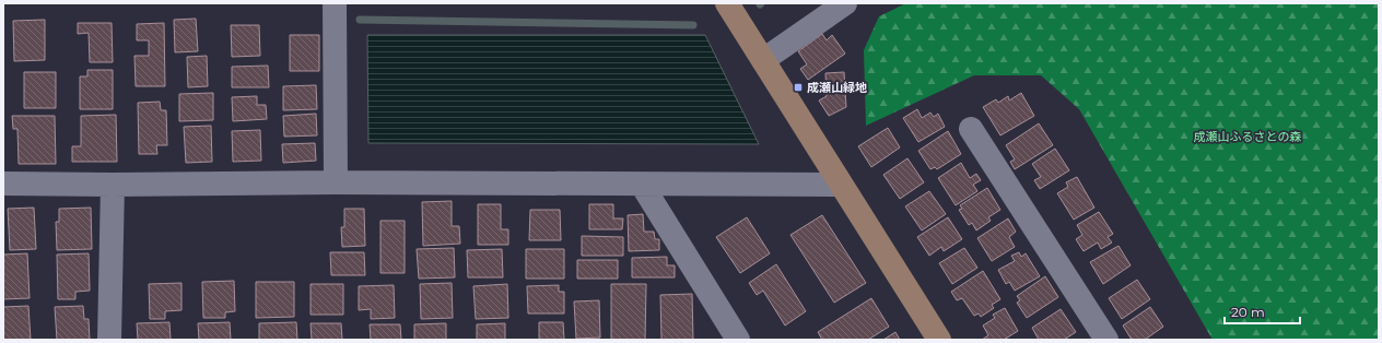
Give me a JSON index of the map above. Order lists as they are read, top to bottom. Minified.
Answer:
{"parks":["成瀬山ふるさとの森"],"places":{"transit":["成瀬山緑地"]},"scale_bar":"20 m"}
